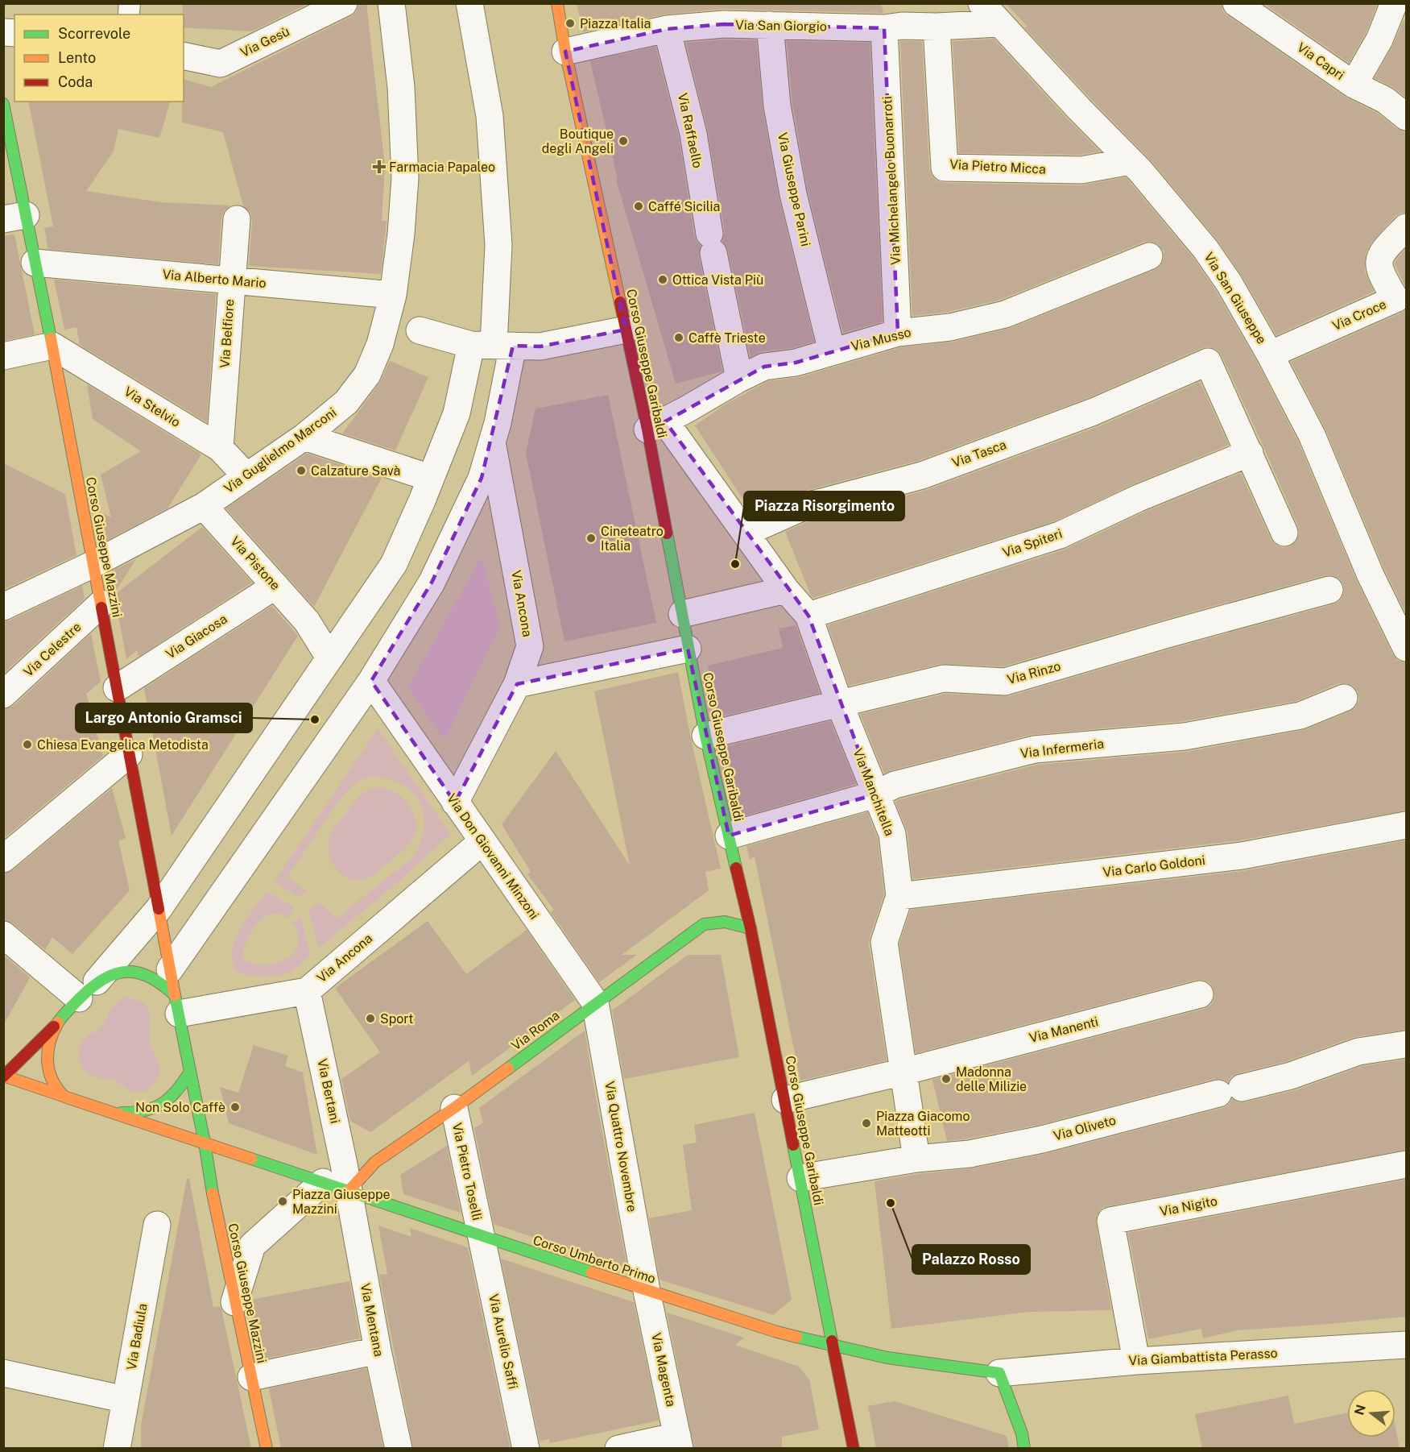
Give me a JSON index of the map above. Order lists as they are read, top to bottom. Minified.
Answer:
{"streets":{"street":["Via San Giorgio","Via Gesù","Via Capri","Via Raffaello","Via Pietro Micca","Via Michelangelo Buonarroti","Via Giuseppe Parini","Via Alberto Mario","Via San Giuseppe","Via Croce","Via Belfiore","Via Musso","Corso Giuseppe Garibaldi","Via Stelvio","Via Guglielmo Marconi","Via Tasca","Via Spiteri","Corso Giuseppe Mazzini","Via Pistone","Via Ancona","Via Giacosa","Via Celestre","Via Rinzo","Via Infermeria","Via Manchitella","Via Don Giovanni Minzoni","Via Carlo Goldoni","Via Manenti","Via Roma","Via Bertani","Via Oliveto","Via Quattro Novembre","Via Pietro Toselli","Via Nigito","Corso Umberto Primo","Via Mentana","Via Badiula","Via Aurelio Saffi","Via Giambattista Perasso","Via Magenta"]},"crossings":[["Via San Giorgio","Via Raffaello"],["Via San Giorgio","Via Pietro Micca"],["Via San Giorgio","Via Michelangelo Buonarroti"],["Via San Giorgio","Via Giuseppe Parini"],["Via San Giorgio","Via San Giuseppe"],["Via San Giorgio","Corso Giuseppe Garibaldi"],["Via Raffaello","Via Musso"],["Via Pietro Micca","Via San Giuseppe"],["Via Michelangelo Buonarroti","Via Musso"],["Via Giuseppe Parini","Via Musso"],["Via Alberto Mario","Via Belfiore"],["Via Alberto Mario","Via Guglielmo Marconi"],["Via Alberto Mario","Corso Giuseppe Mazzini"],["Via San Giuseppe","Via Croce"],["Via Belfiore","Via Stelvio"],["Via Musso","Corso Giuseppe Garibaldi"],["Corso Giuseppe Garibaldi","Via Rinzo"],["Corso Giuseppe Garibaldi","Via Infermeria"],["Corso Giuseppe Garibaldi","Via Manenti"],["Corso Giuseppe Garibaldi","Via Roma"],["Corso Giuseppe Garibaldi","Via Oliveto"],["Corso Giuseppe Garibaldi","Corso Umberto Primo"],["Via Stelvio","Via Guglielmo Marconi"],["Via Stelvio","Corso Giuseppe Mazzini"],["Via Guglielmo Marconi","Corso Giuseppe Mazzini"],["Via Guglielmo Marconi","Via Pistone"],["Via Tasca","Via Spiteri"],["Via Spiteri","Via Manchitella"],["Corso Giuseppe Mazzini","Via Ancona"],["Corso Giuseppe Mazzini","Via Giacosa"],["Corso Giuseppe Mazzini","Via Celestre"],["Corso Giuseppe Mazzini","Corso Umberto Primo"],["Via Pistone","Via Giacosa"],["Via Ancona","Via Don Giovanni Minzoni"],["Via Ancona","Via Bertani"],["Via Ancona","Corso Umberto Primo"],["Via Rinzo","Via Manchitella"],["Via Infermeria","Via Manchitella"],["Via Manchitella","Via Carlo Goldoni"],["Via Manchitella","Via Manenti"],["Via Manchitella","Via Oliveto"],["Via Don Giovanni Minzoni","Via Roma"],["Via Don Giovanni Minzoni","Via Quattro Novembre"],["Via Roma","Via Bertani"],["Via Roma","Via Quattro Novembre"],["Via Roma","Via Pietro Toselli"],["Via Roma","Corso Umberto Primo"],["Via Roma","Via Mentana"],["Via Bertani","Corso Umberto Primo"],["Via Bertani","Via Mentana"],["Via Quattro Novembre","Corso Umberto Primo"],["Via Quattro Novembre","Via Magenta"],["Via Pietro Toselli","Corso Umberto Primo"],["Via Pietro Toselli","Via Aurelio Saffi"],["Via Nigito","Via Giambattista Perasso"],["Corso Umberto Primo","Via Mentana"],["Corso Umberto Primo","Via Aurelio Saffi"],["Corso Umberto Primo","Via Giambattista Perasso"],["Corso Umberto Primo","Via Magenta"]],"places":{"other":["Piazza Italia","Boutique degli Angeli","Caffé Sicilia","Ottica Vista Più","Caffè Trieste","Calzature Savà","Cineteatro Italia","Piazza Risorgimento","Largo Antonio Gramsci","Chiesa Evangelica Metodista","Sport","Madonna delle Milizie","Non Solo Caffè","Piazza Giacomo Matteotti","Piazza Giuseppe Mazzini","Palazzo Rosso"],"health":["Farmacia Papaleo"]},"legend":["Scorrevole","Lento","Coda"],"north":"left"}
